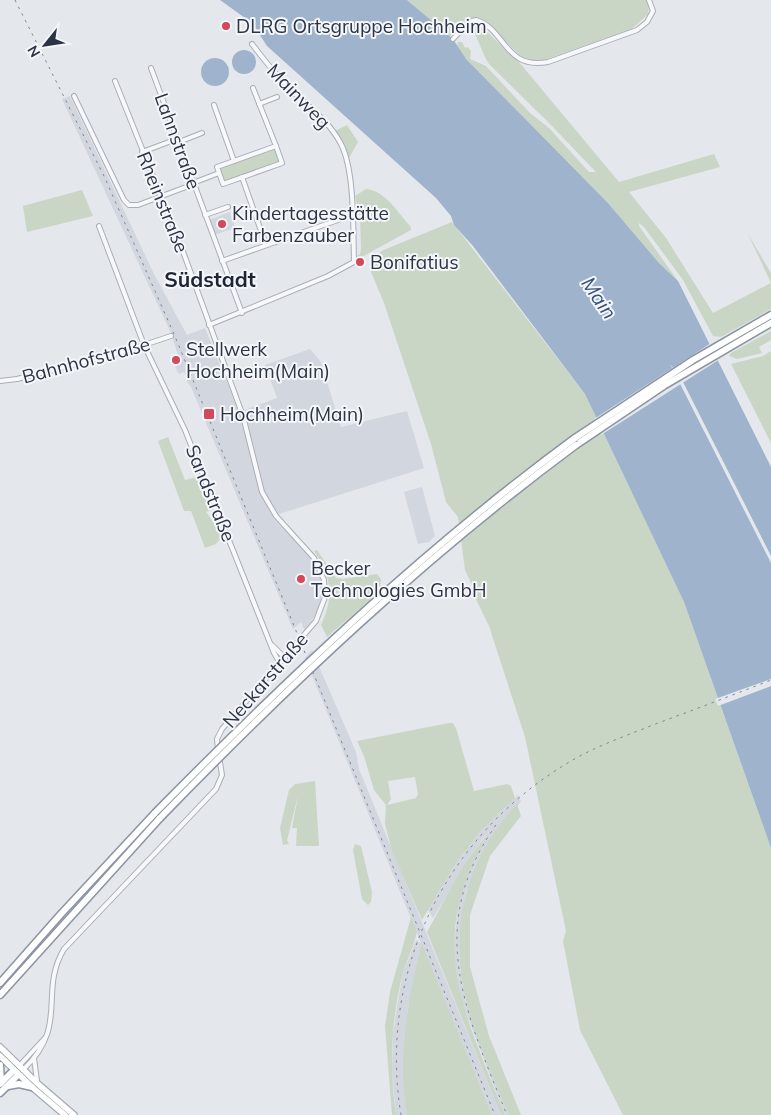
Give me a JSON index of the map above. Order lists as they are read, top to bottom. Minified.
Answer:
{"streets":{"street":["Mainweg","Lahnstraße","Rheinstraße","Bahnhofstraße","Sandstraße","Neckarstraße"]},"crossings":[["Mainweg","Lahnstraße"],["Mainweg","Rheinstraße"],["Mainweg","Neckarstraße"],["Rheinstraße","Neckarstraße"],["Bahnhofstraße","Sandstraße"],["Sandstraße","Neckarstraße"]],"districts":["Südstadt"],"water":["Main"],"places":{"other":["DLRG Ortsgruppe Hochheim","Kindertagesstätte Farbenzauber","Bonifatius","Stellwerk Hochheim(Main)","Becker Technologies GmbH"],"transit":["Hochheim(Main)"]},"north":"bottom left"}
